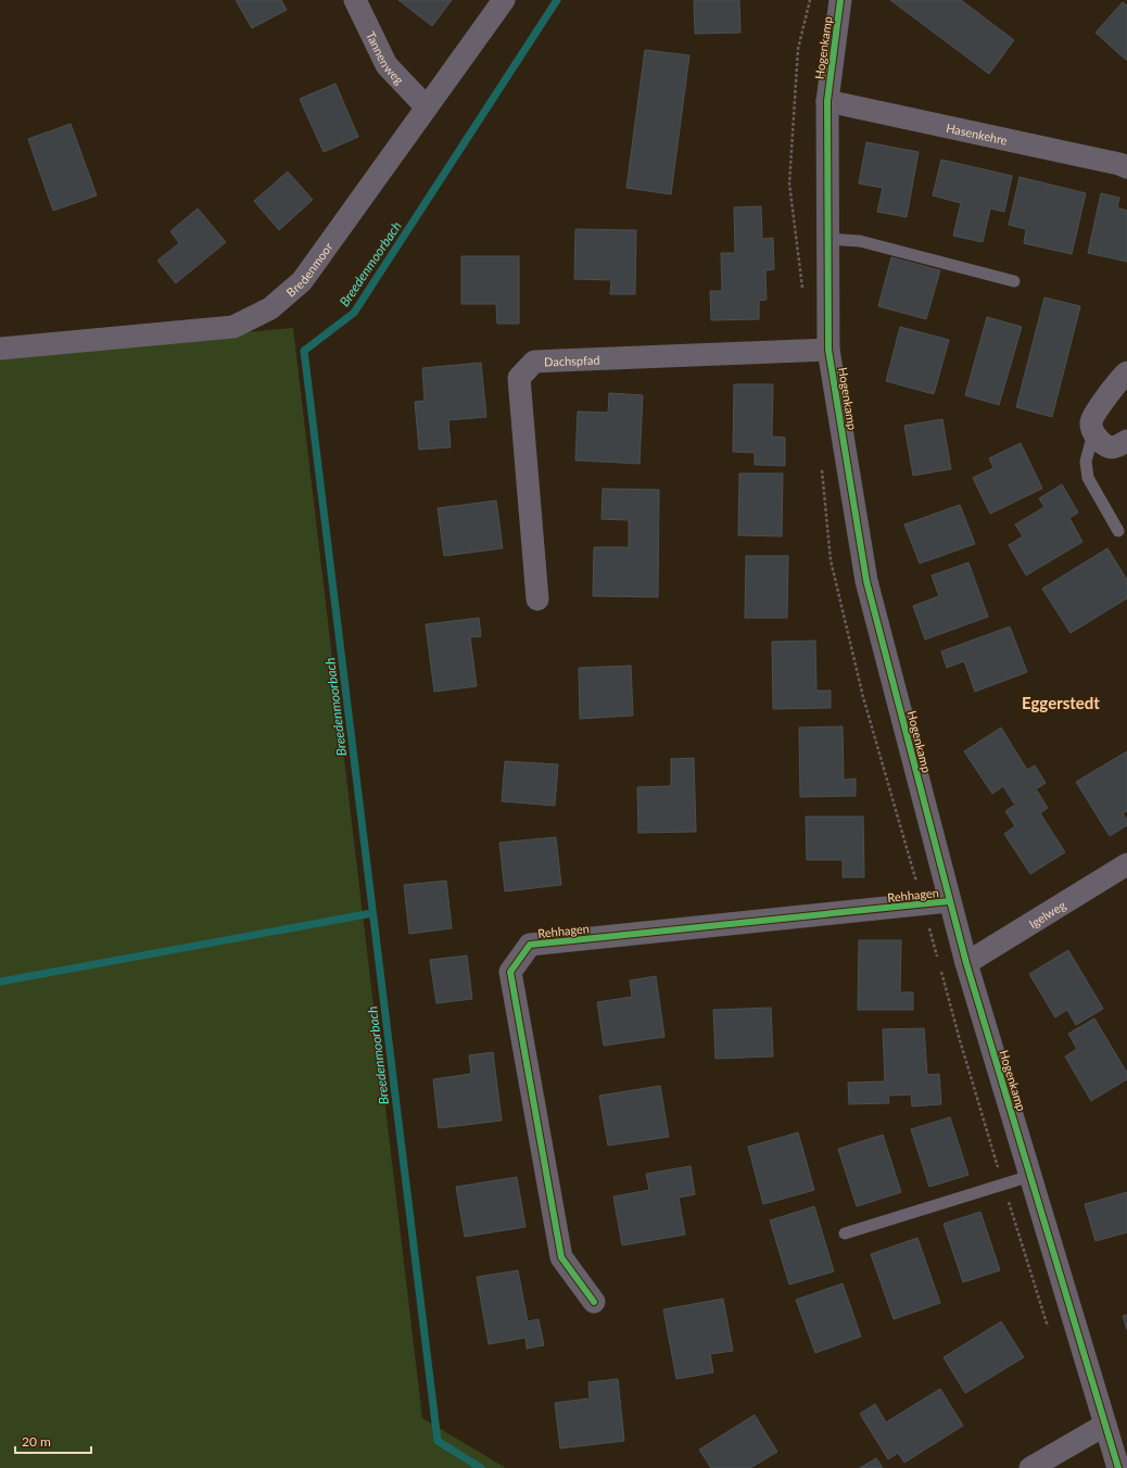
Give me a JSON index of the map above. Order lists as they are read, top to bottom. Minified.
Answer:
{"streets":{"street":["Hogenkamp","Tannenweg","Hasenkehre","Bredenmoor","Dachspfad","Rehhagen","Igelweg"]},"crossings":[["Hogenkamp","Hasenkehre"],["Hogenkamp","Dachspfad"],["Hogenkamp","Rehhagen"],["Hogenkamp","Igelweg"],["Tannenweg","Bredenmoor"]],"districts":["Eggerstedt"],"water":["Breedenmoorbach"],"scale_bar":"20 m"}
